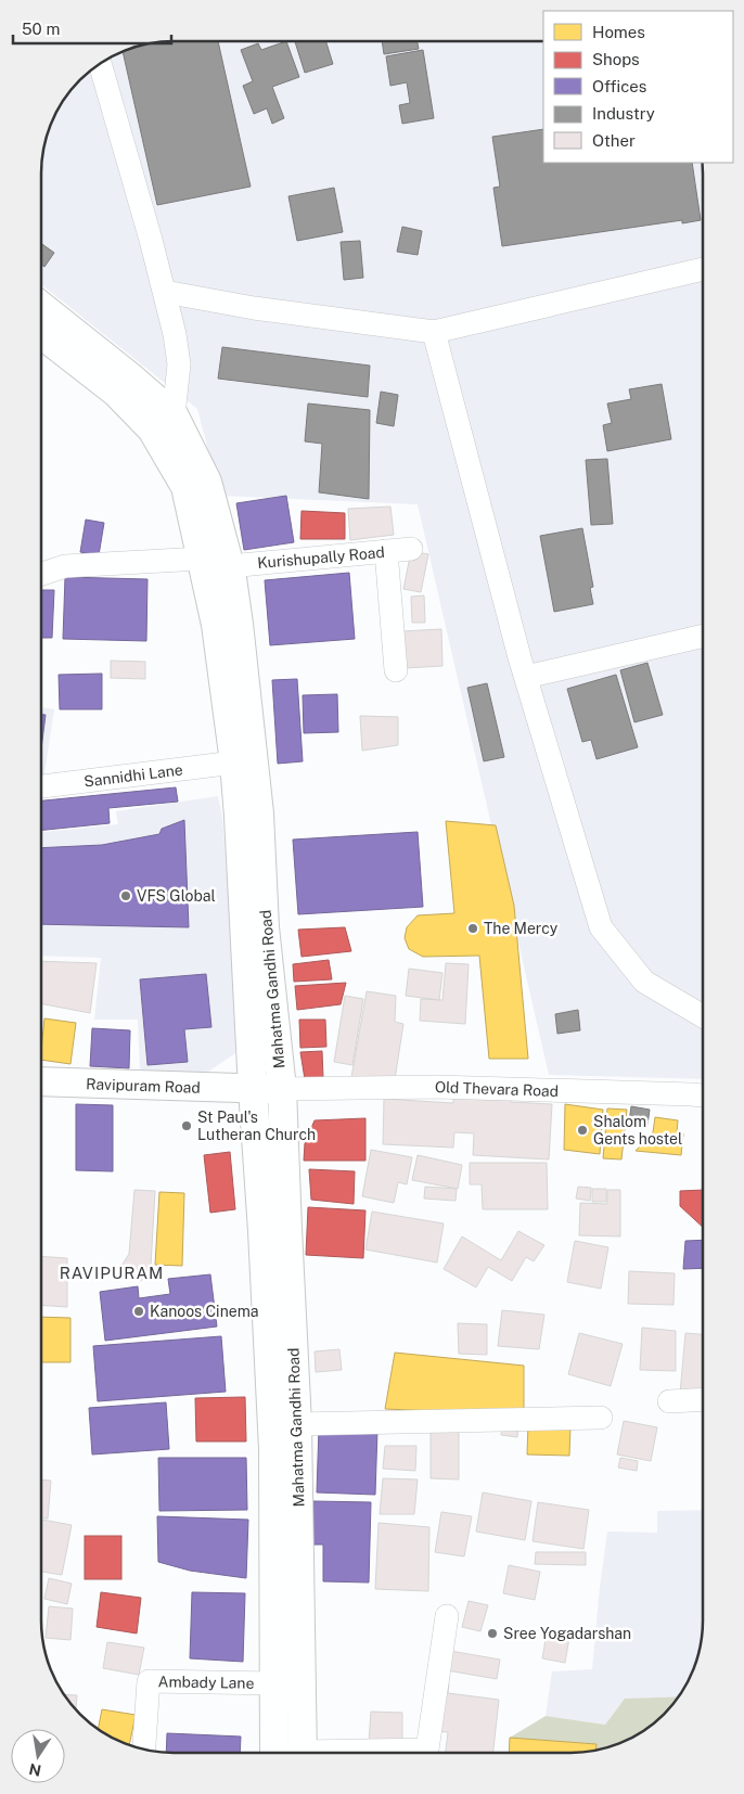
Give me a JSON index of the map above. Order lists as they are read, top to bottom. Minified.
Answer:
{"streets":{"main road":["Mahatma Gandhi Road","Ravipuram Road"],"street":["Kurishupally Road","Sannidhi Lane","Old Thevara Road","Ambady Lane"]},"crossings":[["Kurishupally Road","Mahatma Gandhi Road"],["Sannidhi Lane","Mahatma Gandhi Road"],["Mahatma Gandhi Road","Ravipuram Road"],["Mahatma Gandhi Road","Old Thevara Road"],["Mahatma Gandhi Road","Ambady Lane"],["Ravipuram Road","Old Thevara Road"]],"districts":["RAVIPURAM"],"places":["VFS Global","The Mercy","St Paul's Lutheran Church","Shalom Gents hostel","Kanoos Cinema","Sree Yogadarshan"],"legend":["Homes","Shops","Offices","Industry","Other"],"scale_bar":"50 m","north":"bottom"}
